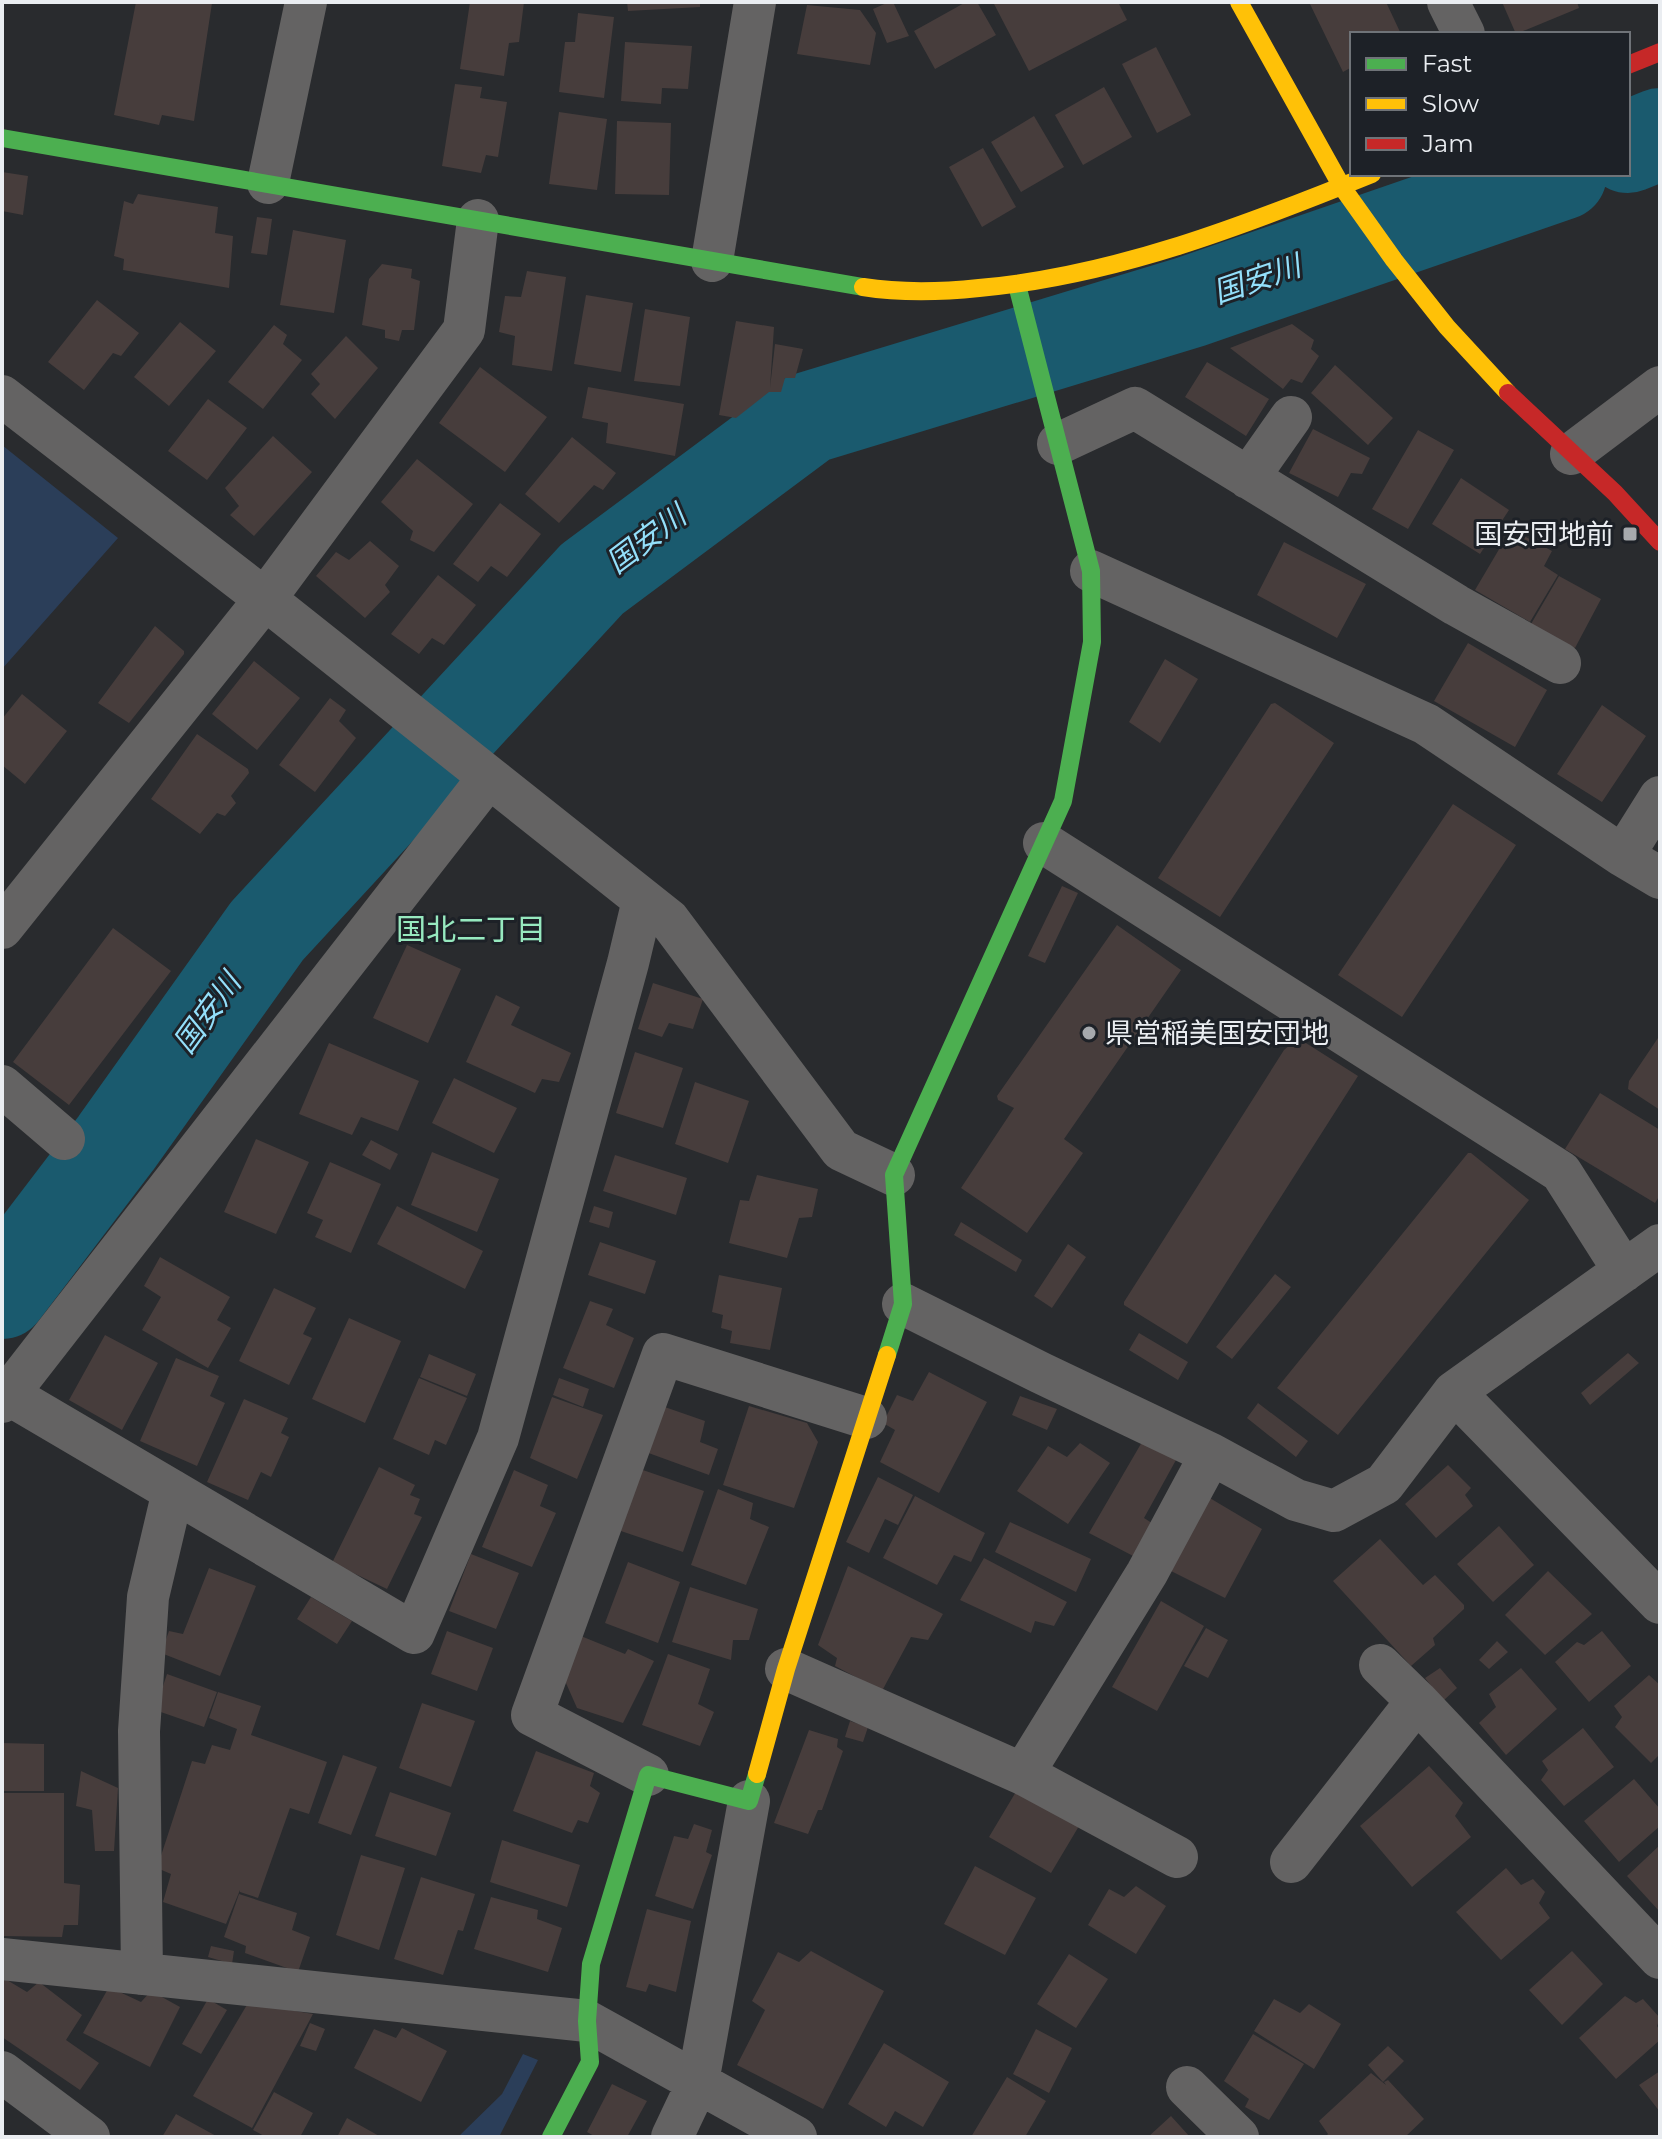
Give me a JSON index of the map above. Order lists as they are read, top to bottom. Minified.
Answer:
{"districts":["国北二丁目"],"water":["国安川"],"places":{"transit":["国安団地前"],"other":["県営稲美国安団地"]},"legend":["Fast","Slow","Jam"]}
